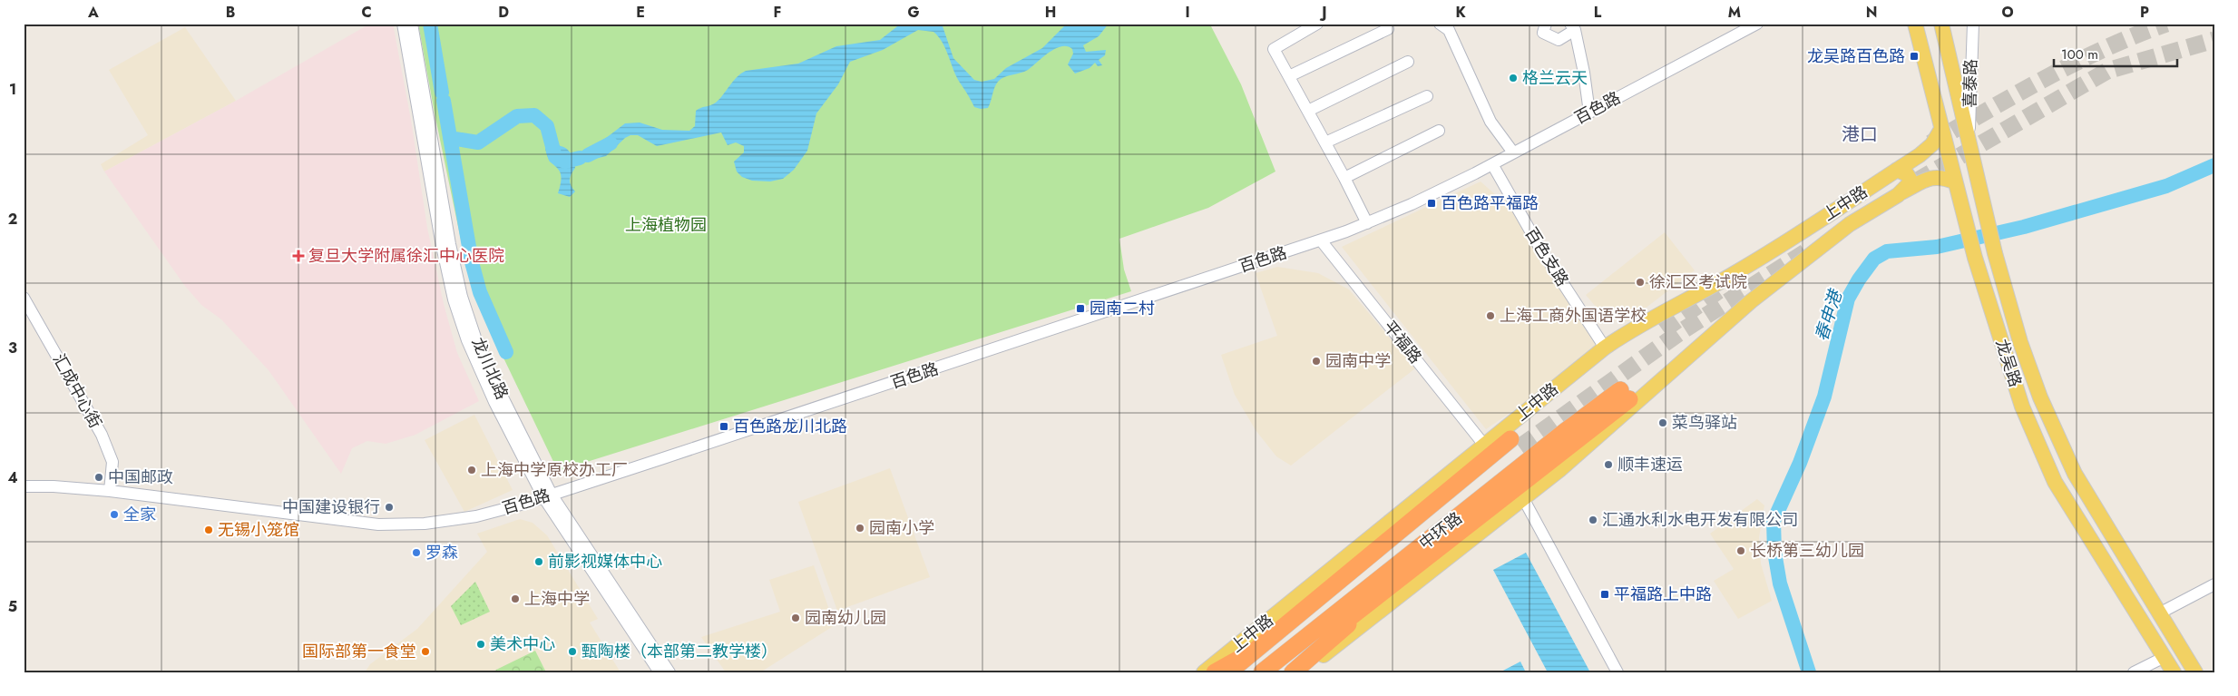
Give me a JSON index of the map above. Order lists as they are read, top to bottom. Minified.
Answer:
{"streets":{"highway":["中环路"],"main road":["上中路","龙吴路"],"street":["喜泰路","百色路","百色支路","平福路","龙川北路","汇成中心街"]},"crossings":[["喜泰路","龙吴路"],["百色路","百色支路"],["百色路","平福路"],["百色路","龙川北路"],["百色路","汇成中心街"],["上中路","百色支路"],["上中路","平福路"],["上中路","龙吴路"]],"districts":["港口"],"water":["春申港"],"parks":["上海植物园"],"places":{"transit":["龙吴路百色路","百色路平福路","园南二村","百色路龙川北路","平福路上中路"],"other":["格兰云天","徐汇区考试院","上海工商外国语学校","园南中学","菜鸟驿站","顺丰速运","上海中学原校办工厂","中国邮政","中国建设银行","全家","汇通水利水电开发有限公司","园南小学","无锡小笼馆","长桥第三幼儿园","罗森","前影视媒体中心","上海中学","园南幼儿园","美术中心","国际部第一食堂","甄陶楼（本部第二教学楼）"],"health":["复旦大学附属徐汇中心医院"]},"scale_bar":"100 m","grid":{"columns":["A","B","C","D","E","F","G","H","I","J","K","L","M","N","O","P"],"rows":["1","2","3","4","5"]}}
